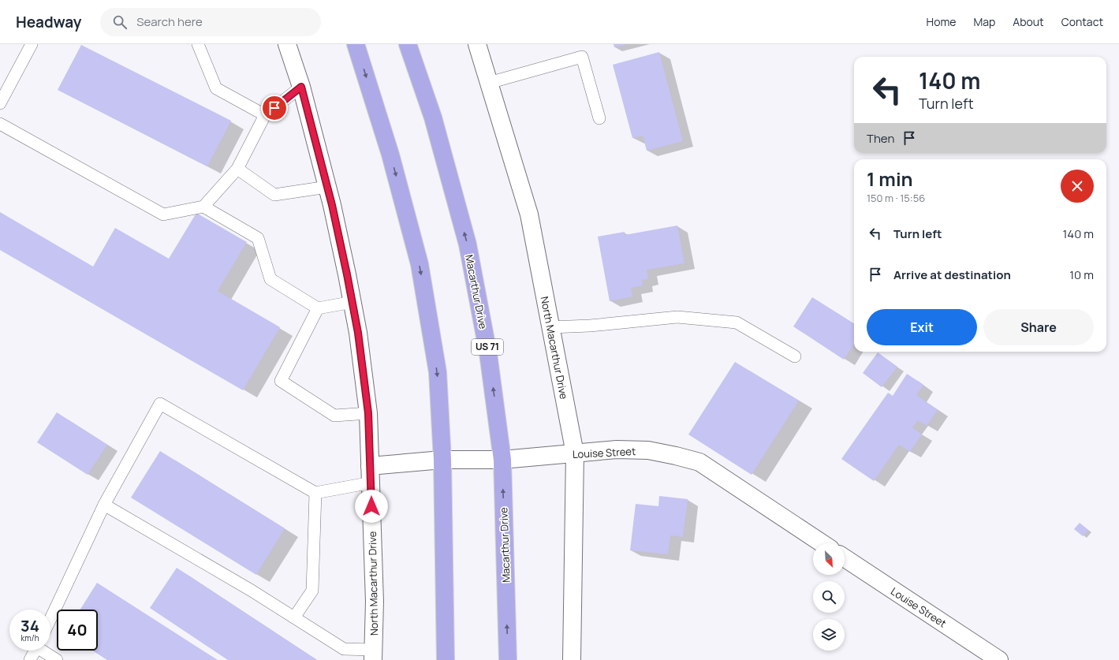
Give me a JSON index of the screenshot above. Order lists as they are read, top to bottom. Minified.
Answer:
{"streets":{"highway":["Macarthur Drive","US 71"],"street":["North Macarthur Drive","Louise Street"]},"crossings":[["Macarthur Drive","Louise Street"],["North Macarthur Drive","Louise Street"]],"north":"bottom right","page":{"header":"Headway","search":"Search here","nav":["Home","Map","About","Contact"],"turn":["140 m","Turn left"],"then":"Then","heading":["1 min","150 m · 15:56"],"list":[{"name":"Turn left","value":"140 m"},{"name":"Arrive at destination","value":"10 m"}],"buttons":["Exit","Share"],"speed":"34 km/h","limit":"40"}}
